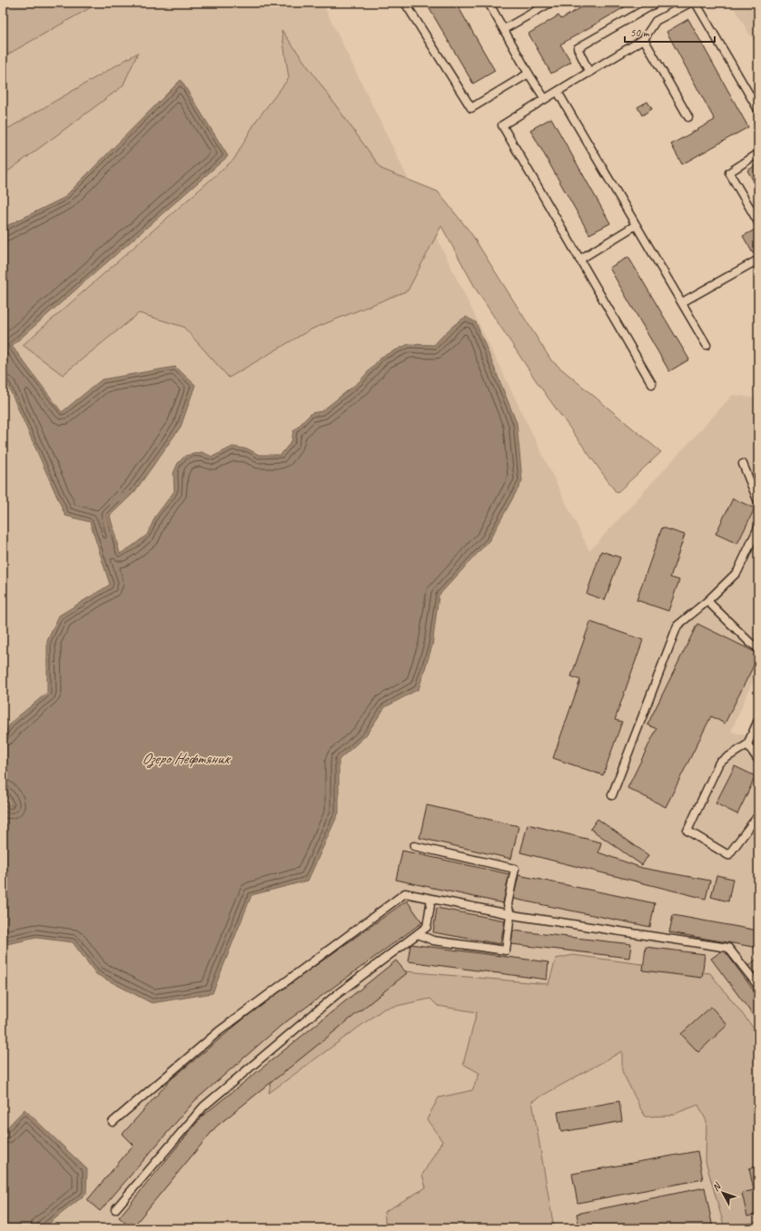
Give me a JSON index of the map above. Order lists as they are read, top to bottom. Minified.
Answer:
{"water":["Озеро Нефтяник"],"scale_bar":"50 m","north":"top left"}
